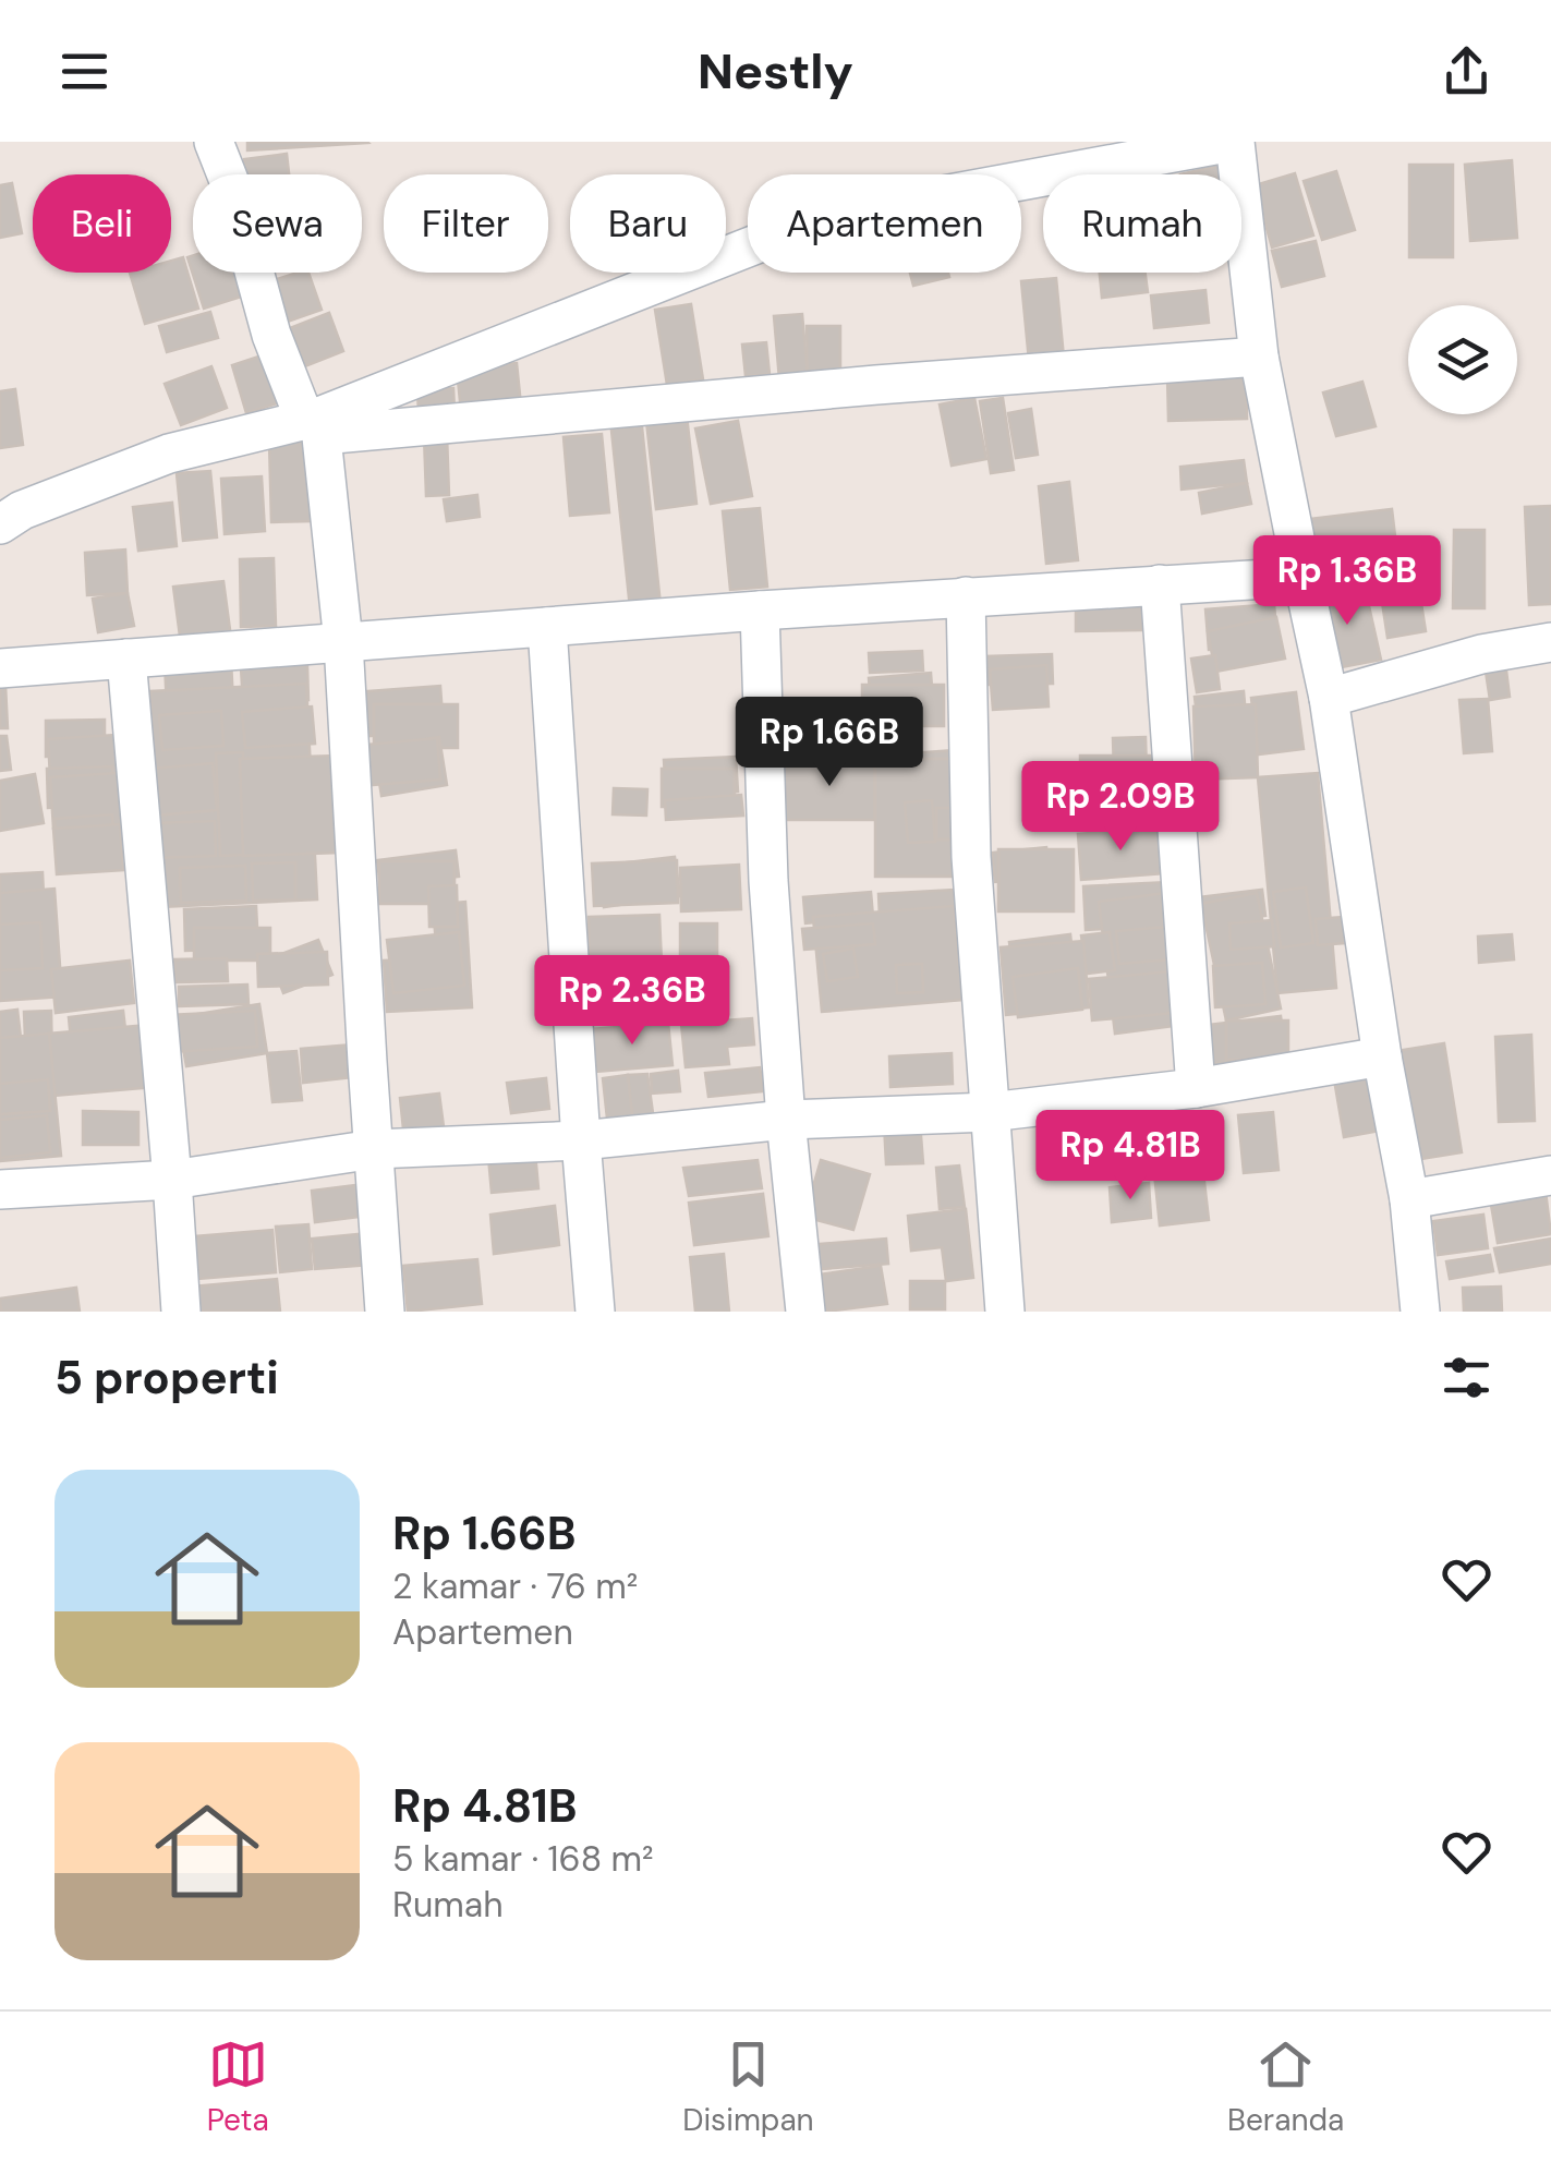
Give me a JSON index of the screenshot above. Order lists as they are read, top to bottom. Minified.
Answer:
{"page":{"header":"Nestly","chip":["Beli","Sewa","Filter","Baru","Apartemen","Rumah"],"price":["Rp 1.36B","Rp 1.66B","Rp 2.09B","Rp 2.36B","Rp 4.81B"],"heading":"5 properti","list":[{"name":"Rp 1.66B","note":"2 kamar · 76 m² · Apartemen"},{"name":"Rp 4.81B","note":"5 kamar · 168 m² · Rumah"}],"tabs":["Peta","Disimpan","Beranda"]}}
